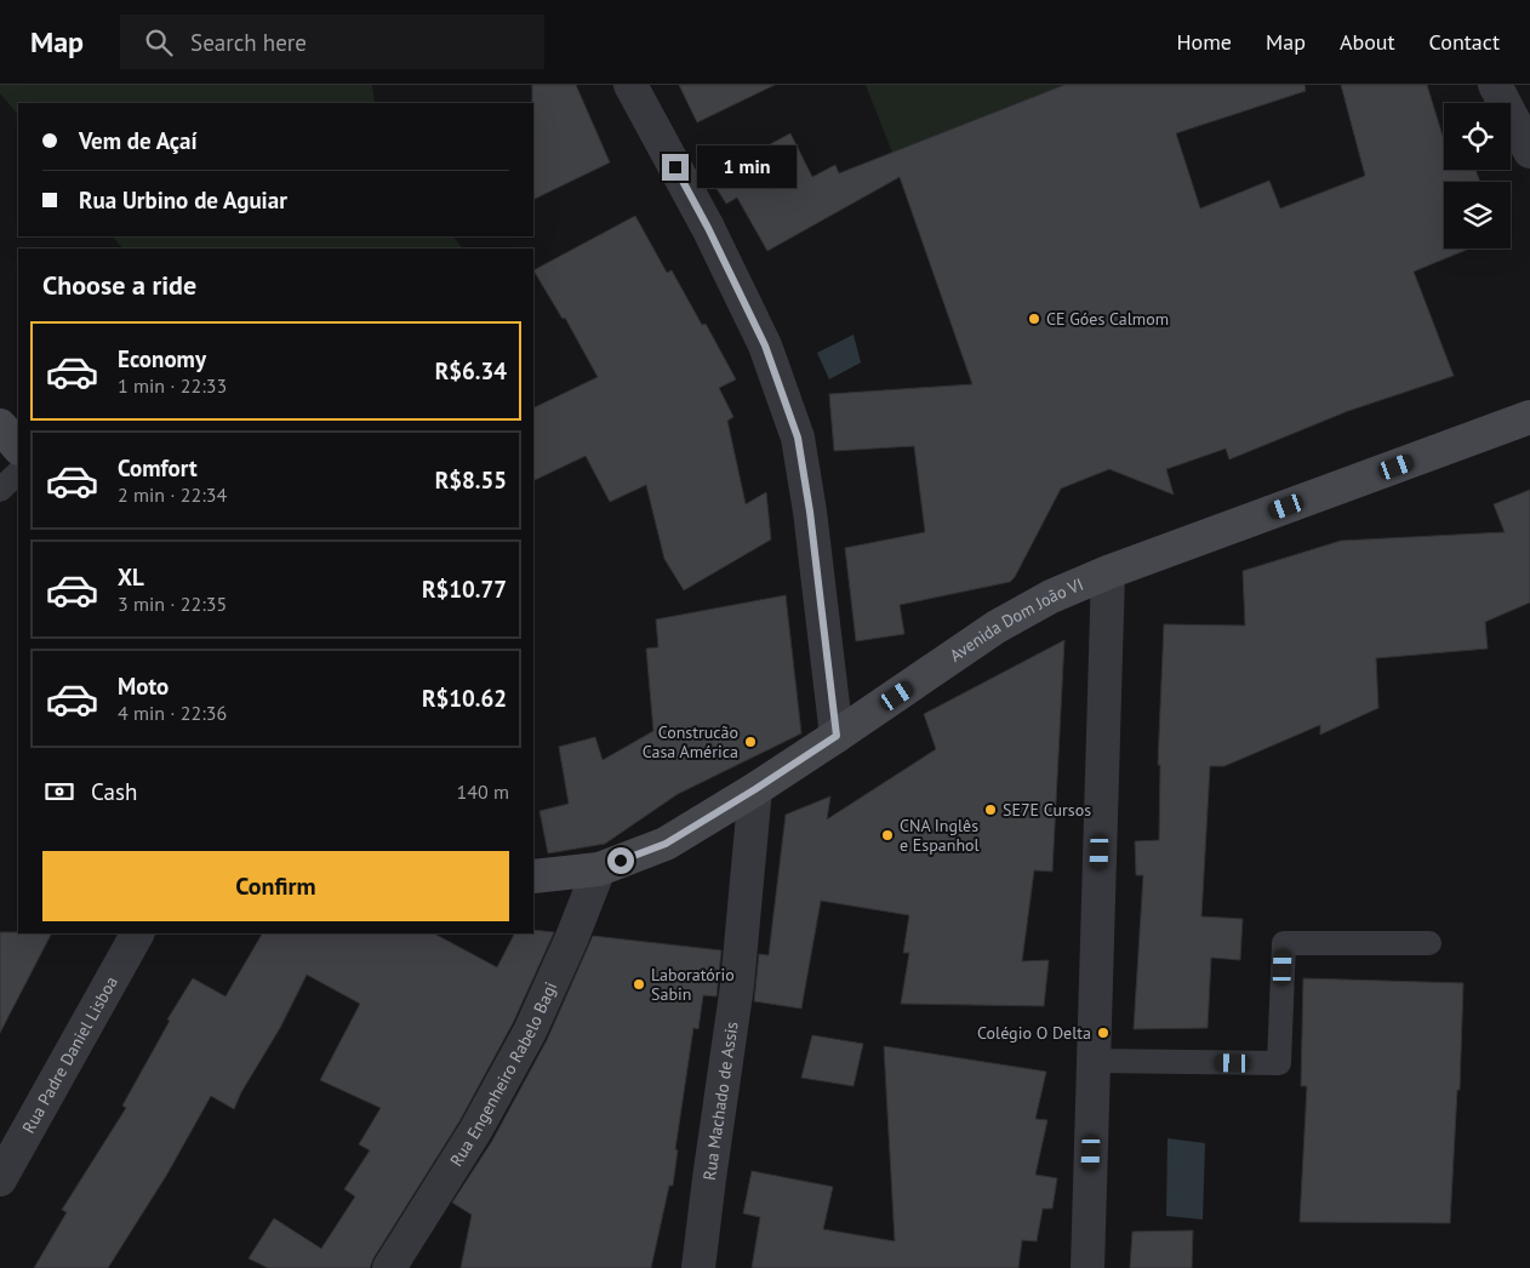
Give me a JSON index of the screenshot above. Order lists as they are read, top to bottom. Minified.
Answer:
{"streets":{"main road":["Avenida Dom João VI"],"street":["Rua Padre Daniel Lisboa","Rua Engenheiro Rabelo Bagi","Rua Machado de Assis"]},"crossings":[["Avenida Dom João VI","Rua Engenheiro Rabelo Bagi"],["Avenida Dom João VI","Rua Machado de Assis"]],"places":["CE Góes Calmom","Construcão Casa América","SE7E Cursos","CNA Inglês e Espanhol","Laboratório Sabin","Colégio O Delta"],"page":{"header":"Map","search":"Search here","nav":["Home","Map","About","Contact"],"banner":["Vem de Açaí","Rua Urbino de Aguiar"],"bubble":"1 min","heading":"Choose a ride","list":[{"name":"Economy","note":"1 min · 22:33","value":"R$6.34"},{"name":"Comfort","note":"2 min · 22:34","value":"R$8.55"},{"name":"XL","note":"3 min · 22:35","value":"R$10.77"},{"name":"Moto","note":"4 min · 22:36","value":"R$10.62"}],"pay":["Cash","140 m"],"buttons":"Confirm"}}
